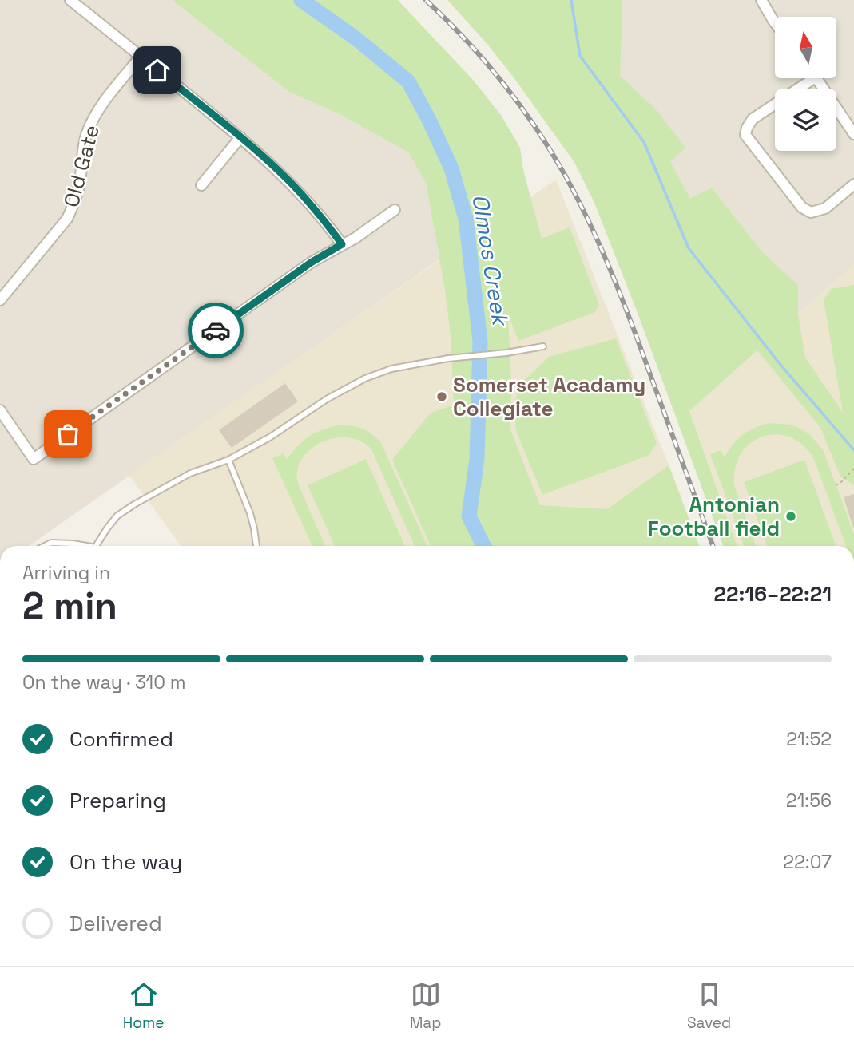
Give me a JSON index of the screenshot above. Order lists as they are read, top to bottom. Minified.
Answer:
{"streets":{"street":["Old Gate"]},"water":["Olmos Creek"],"places":["Somerset Acadamy Collegiate","Antonian Football field"],"north":"top","page":{"heading":["2 min","Arriving in","22:16–22:21"],"bar":"On the way · 310 m","list":[["Confirmed","21:52"],["Preparing","21:56"],["On the way","22:07"],"Delivered"],"tabs":["Home","Map","Saved"]}}
